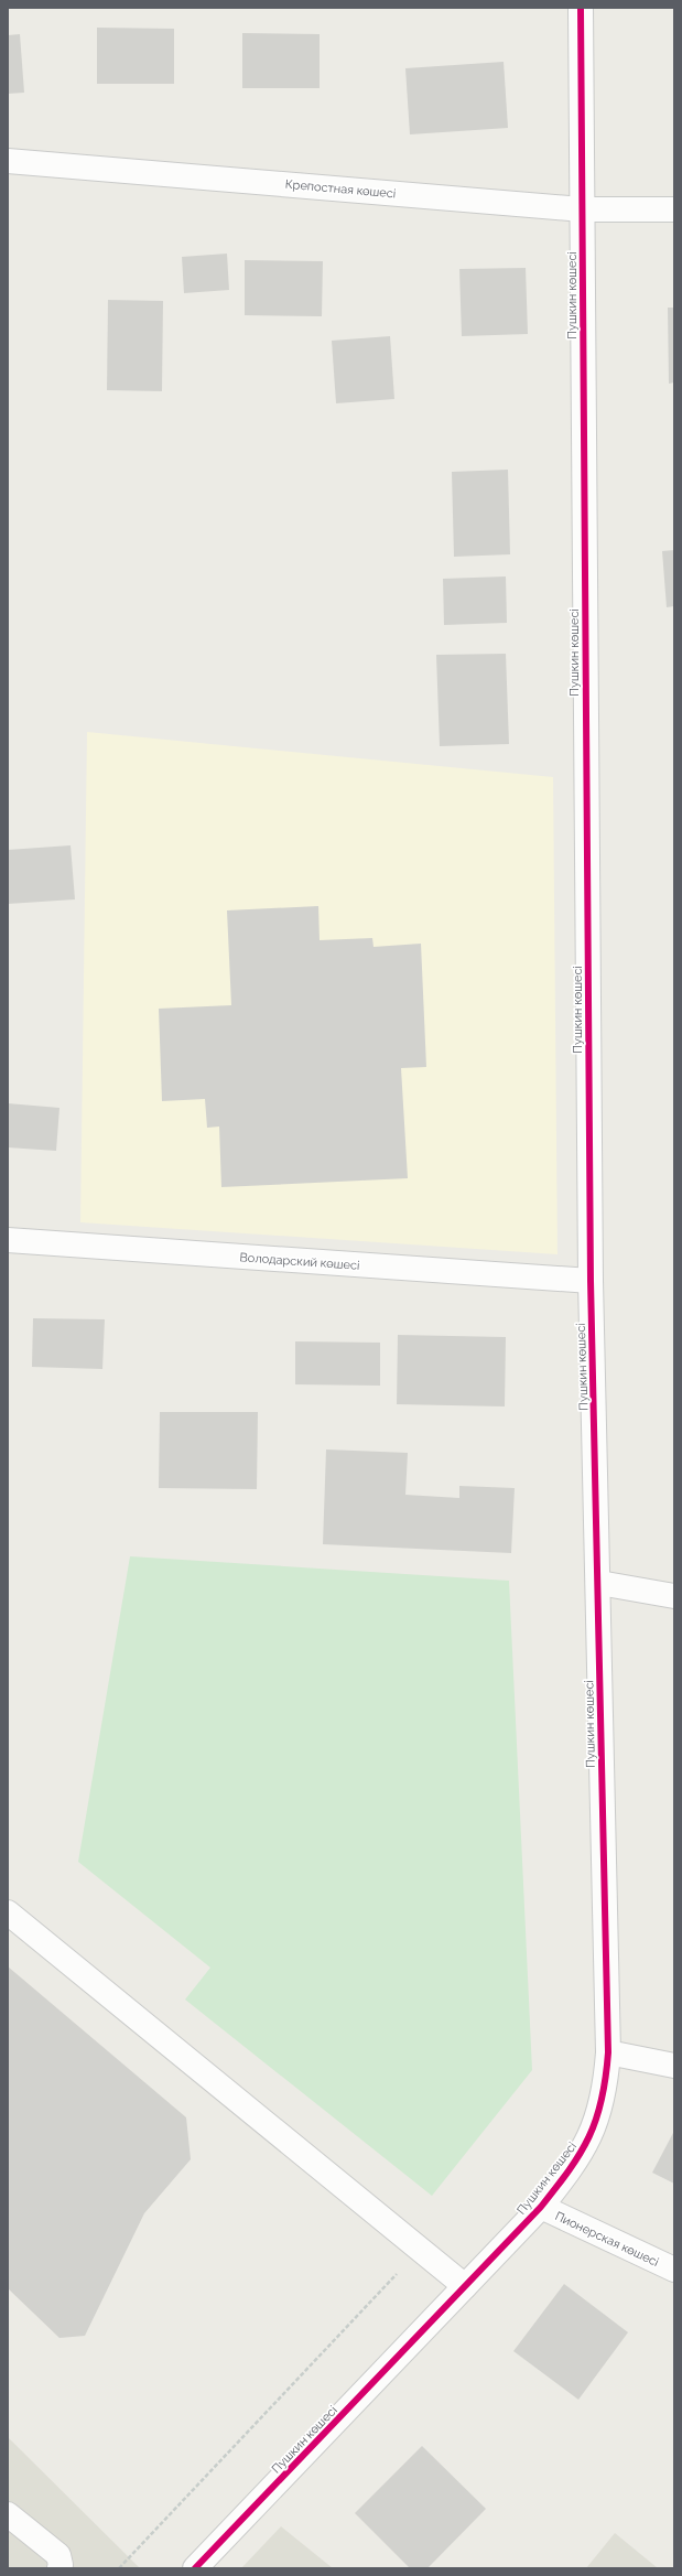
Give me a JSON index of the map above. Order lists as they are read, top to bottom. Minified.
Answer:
{"streets":{"street":["Крепостная көшесі","Пушкин көшесі","Володарский көшесі","Пионерская көшесі"]},"crossings":[["Крепостная көшесі","Пушкин көшесі"],["Пушкин көшесі","Володарский көшесі"],["Пушкин көшесі","Пионерская көшесі"]]}
